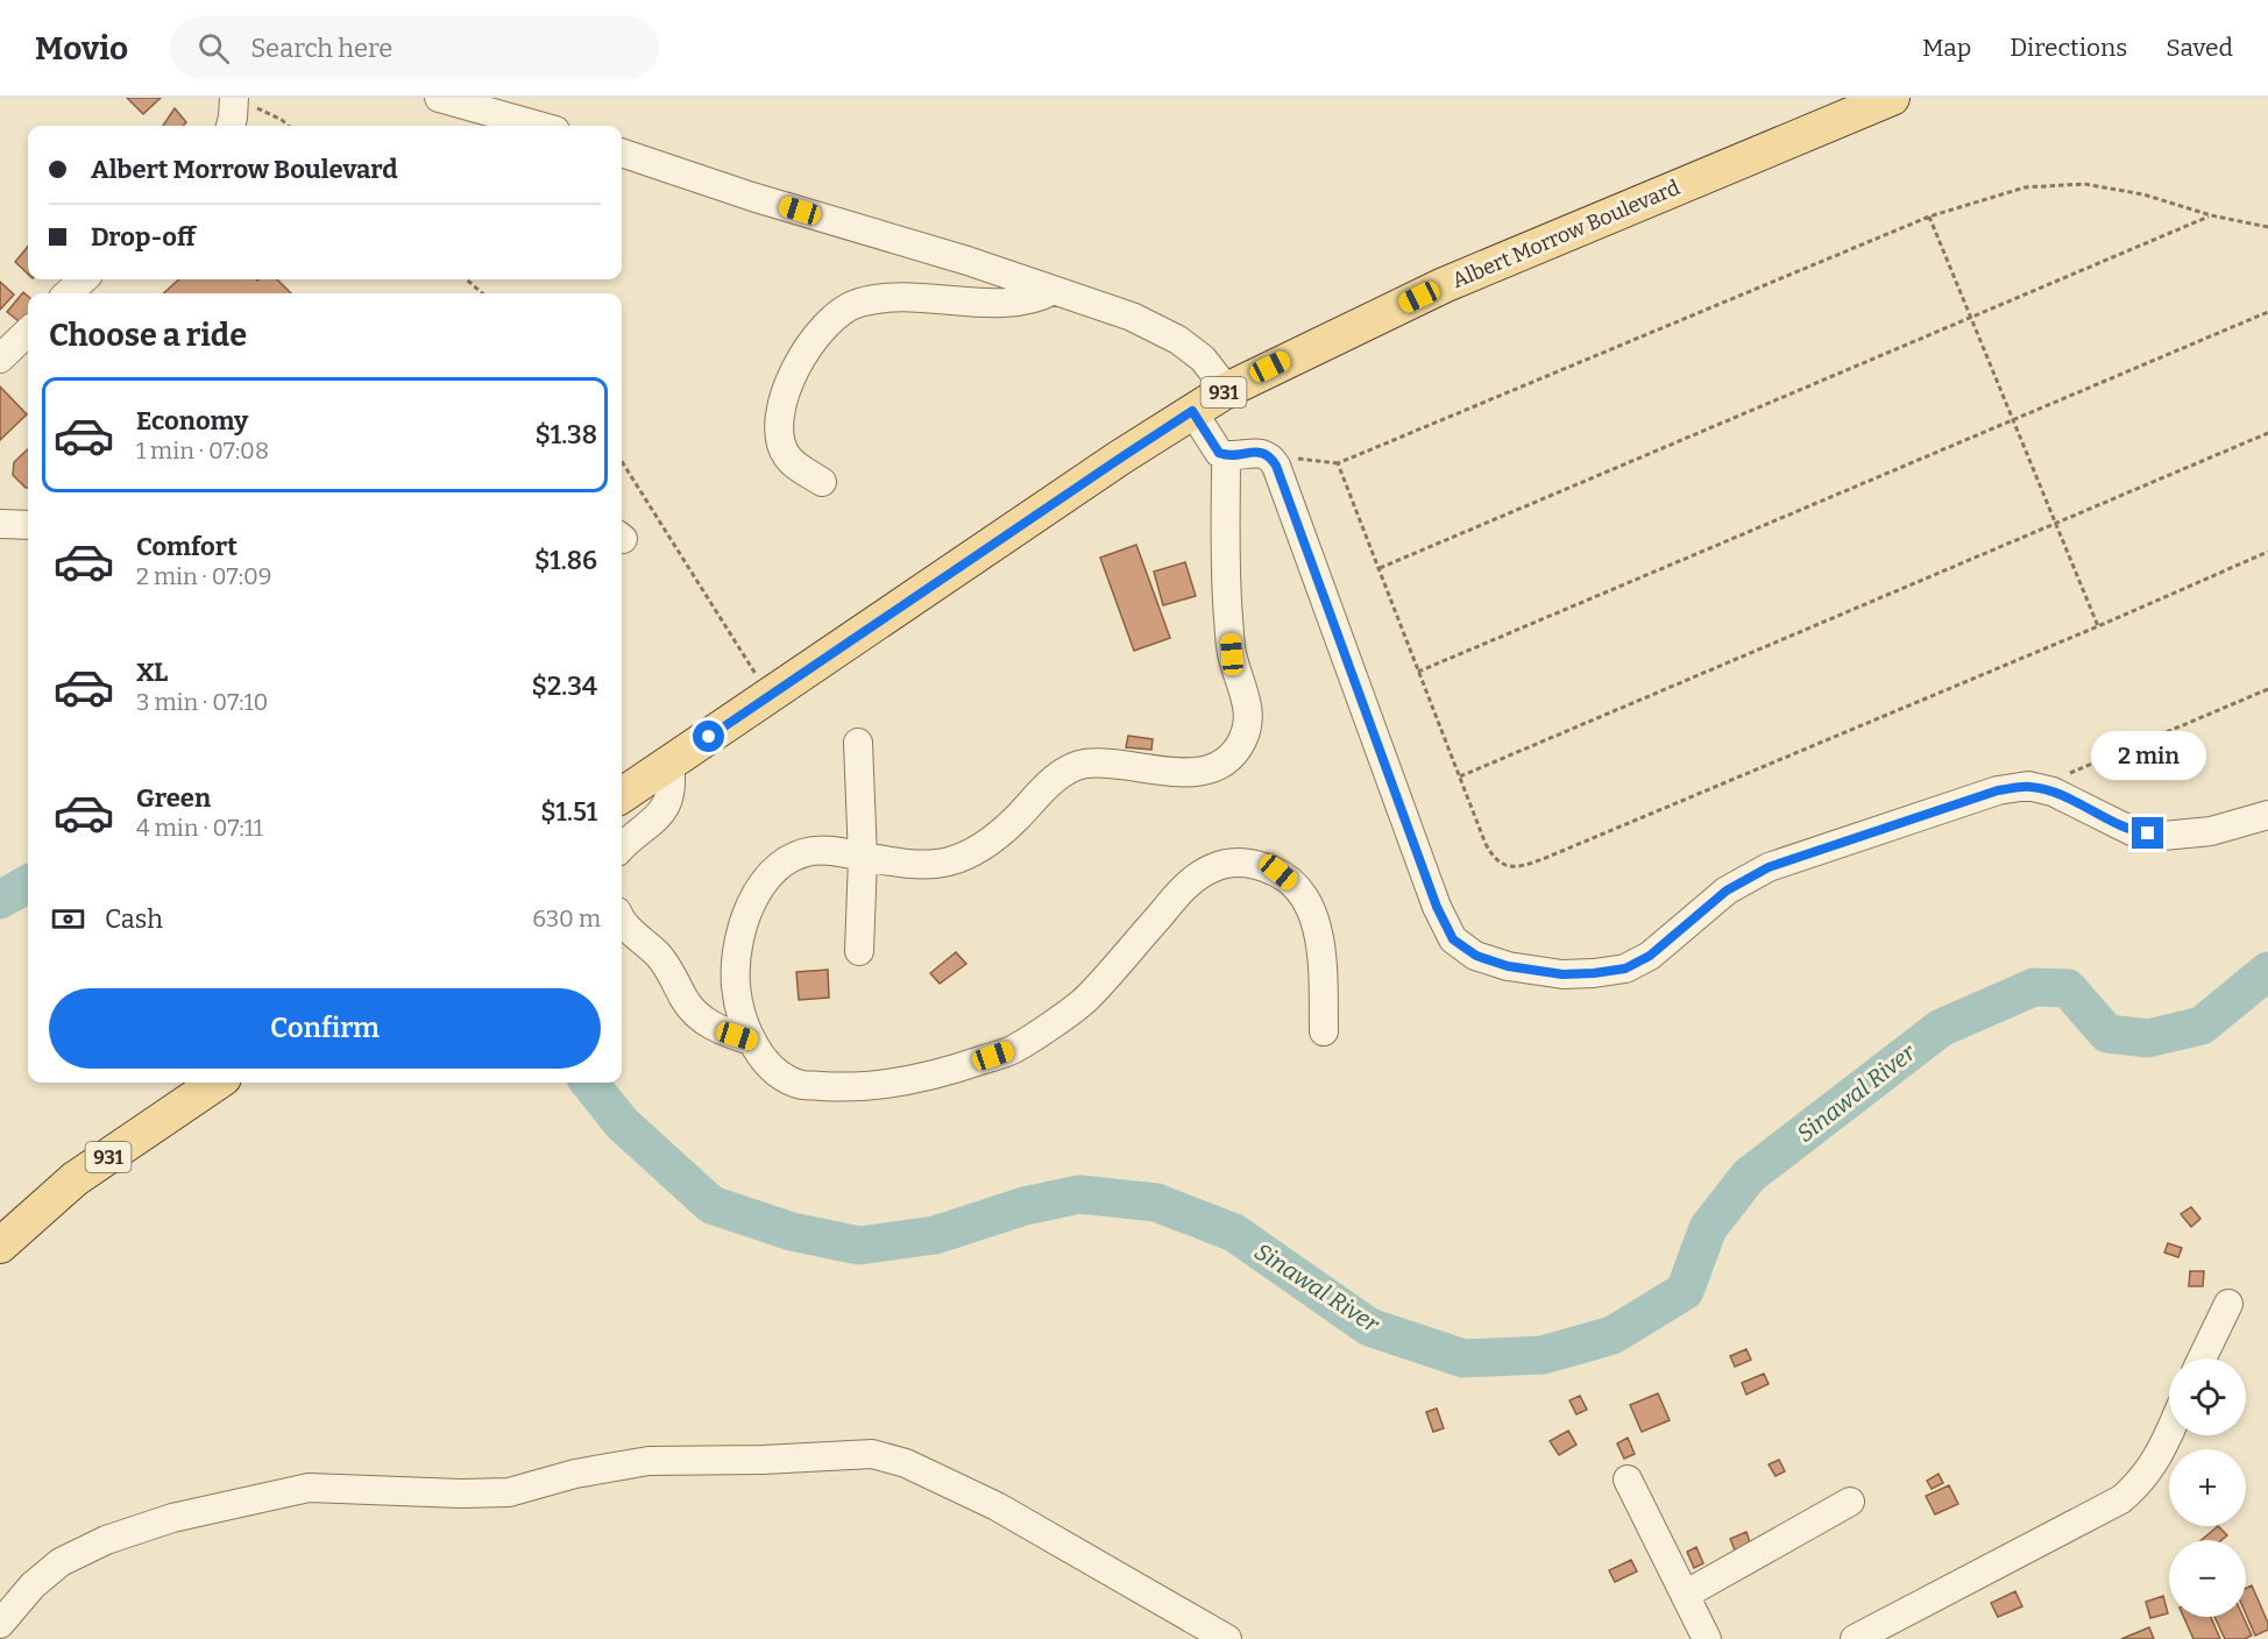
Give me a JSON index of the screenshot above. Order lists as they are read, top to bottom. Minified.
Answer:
{"streets":{"main road":["Albert Morrow Boulevard","931"]},"water":["Sinawal River"],"page":{"header":"Movio","search":"Search here","nav":["Map","Directions","Saved"],"banner":["Albert Morrow Boulevard","Drop-off"],"heading":"Choose a ride","list":[{"name":"Economy","note":"1 min · 07:08","value":"$1.38"},{"name":"Comfort","note":"2 min · 07:09","value":"$1.86"},{"name":"XL","note":"3 min · 07:10","value":"$2.34"},{"name":"Green","note":"4 min · 07:11","value":"$1.51"}],"bubble":"2 min","pay":["Cash","630 m"],"buttons":"Confirm","map_buttons":["+","−"]}}
